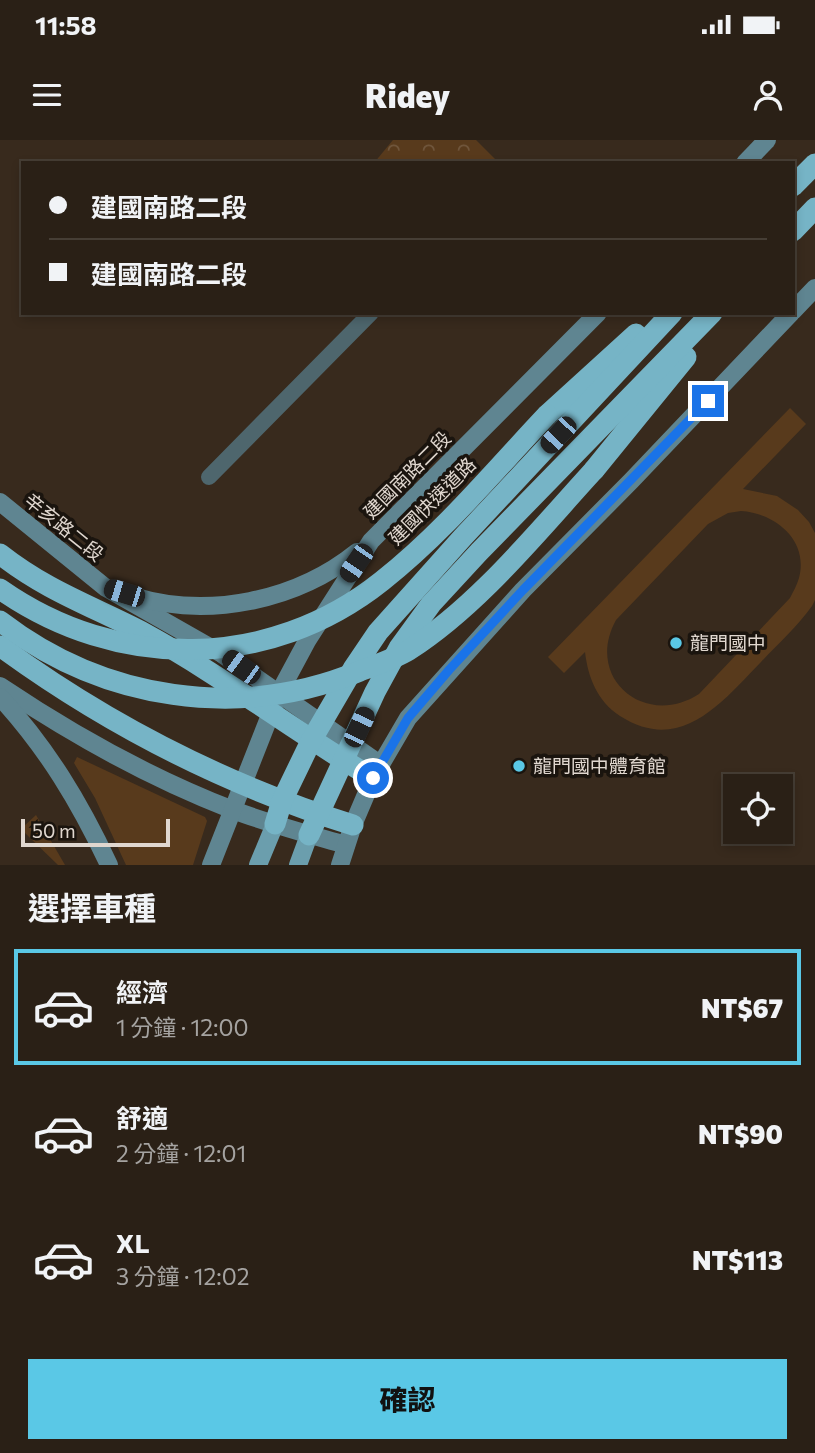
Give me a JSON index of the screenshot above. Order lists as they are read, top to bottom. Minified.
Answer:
{"streets":{"highway":["建國快速道路"],"street":["建國南路二段","辛亥路二段"]},"crossings":[["建國南路二段","辛亥路二段"]],"places":["龍門國中","龍門國中體育館"],"scale_bar":"50 m","page":{"status":"11:58","header":"Ridey","banner":["建國南路二段","建國南路二段"],"scale":"50 m","heading":"選擇車種","list":[{"name":"經濟","note":"1 分鐘 · 12:00","value":"NT$67"},{"name":"舒適","note":"2 分鐘 · 12:01","value":"NT$90"},{"name":"XL","note":"3 分鐘 · 12:02","value":"NT$113"}],"buttons":"確認"}}
